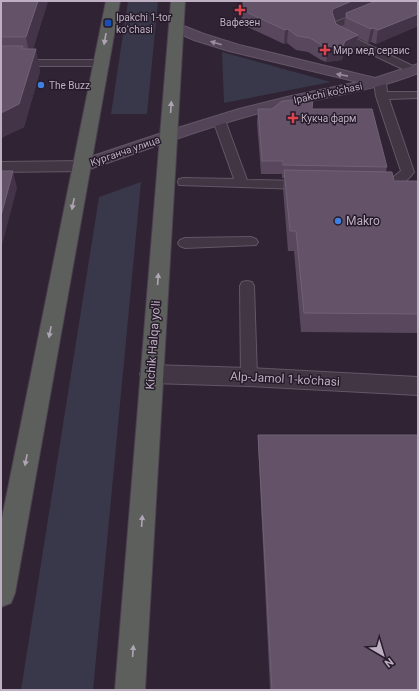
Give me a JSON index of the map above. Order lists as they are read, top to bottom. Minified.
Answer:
{"streets":{"highway":["Kichik Halqa yo'li"],"main road":["Ipakchi ko'chasi","Курганча улица"],"street":["Alp-Jamol 1-ko'chasi"]},"crossings":[["Ipakchi ko'chasi","Курганча улица"],["Ipakchi ko'chasi","Kichik Halqa yo'li"],["Курганча улица","Kichik Halqa yo'li"],["Kichik Halqa yo'li","Alp-Jamol 1-ko'chasi"]],"places":{"health":["Вафезен","Мир мед сервис","Кукча фарм"],"transit":["Ipakchi 1-tor koʻchasi"],"other":["The Buzz","Makro"]},"north":"bottom right"}
